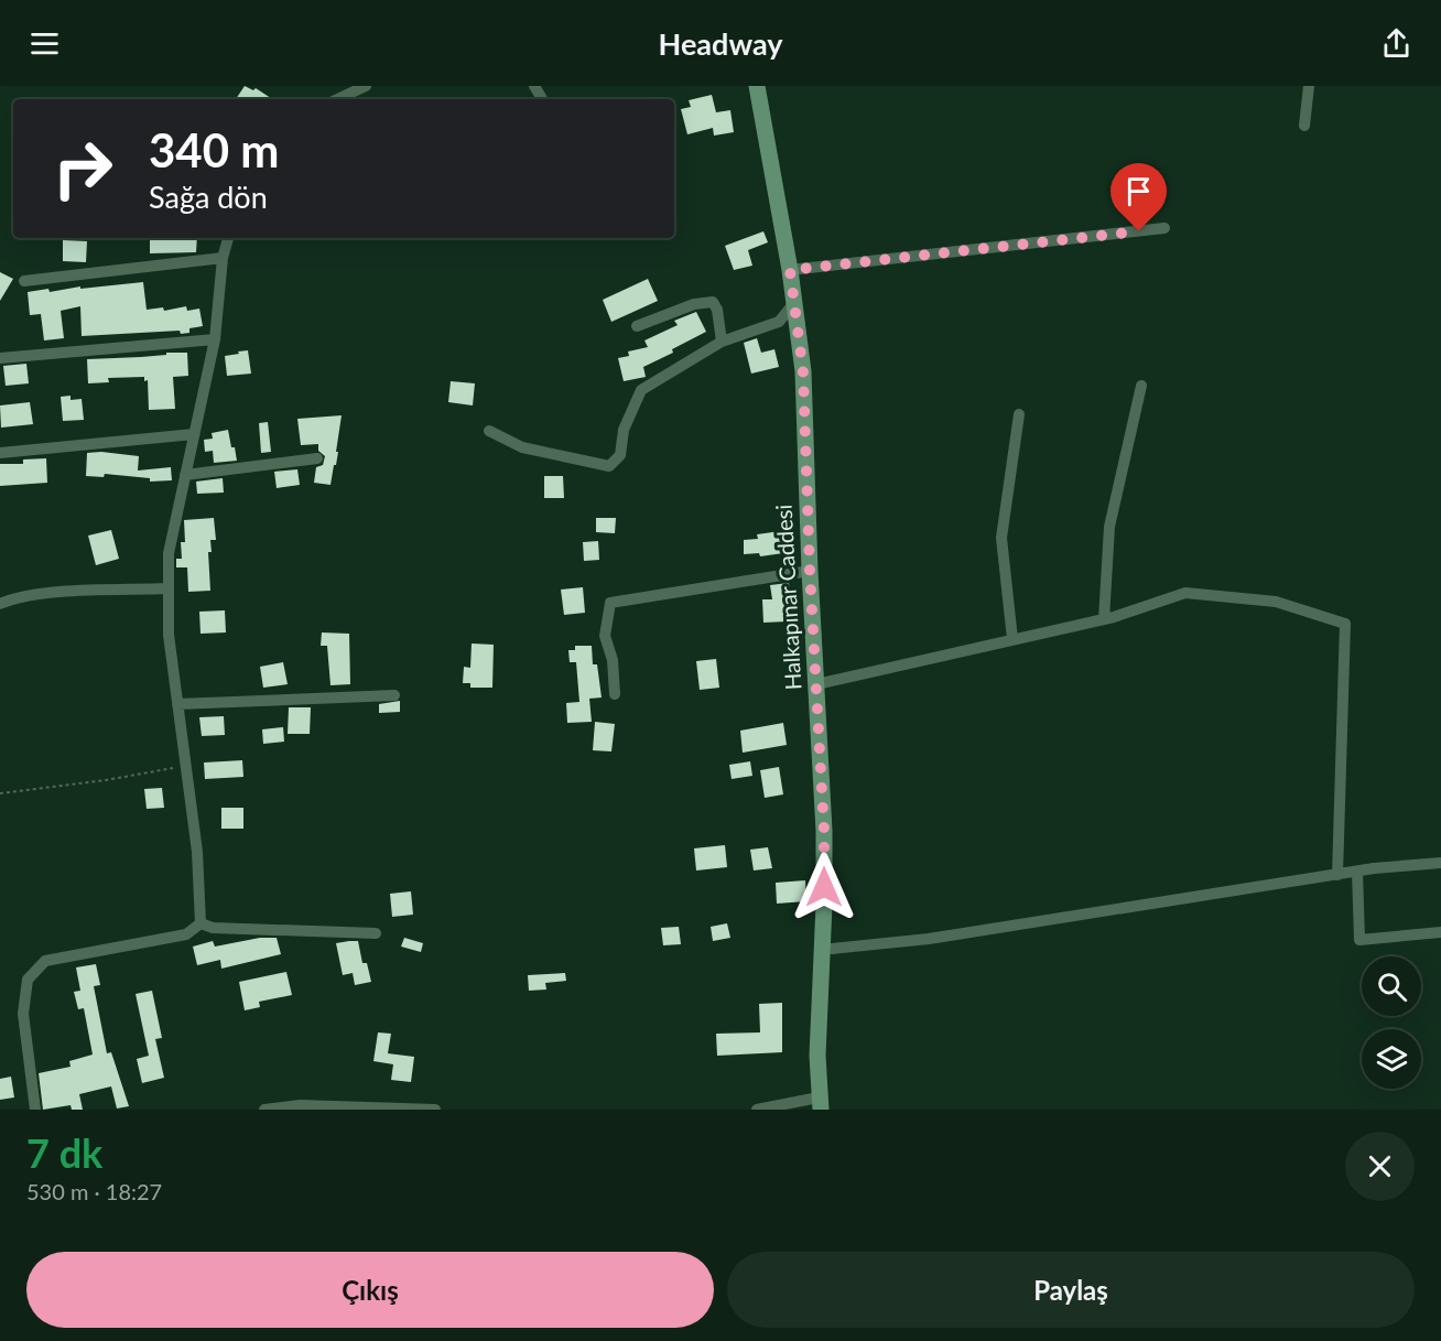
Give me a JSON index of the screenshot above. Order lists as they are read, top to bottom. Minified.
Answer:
{"streets":{"main road":["Halkapınar Caddesi"]},"page":{"header":"Headway","turn":["340 m","Sağa dön"],"heading":["7 dk","530 m · 18:27"],"buttons":["Çıkış","Paylaş"]}}
